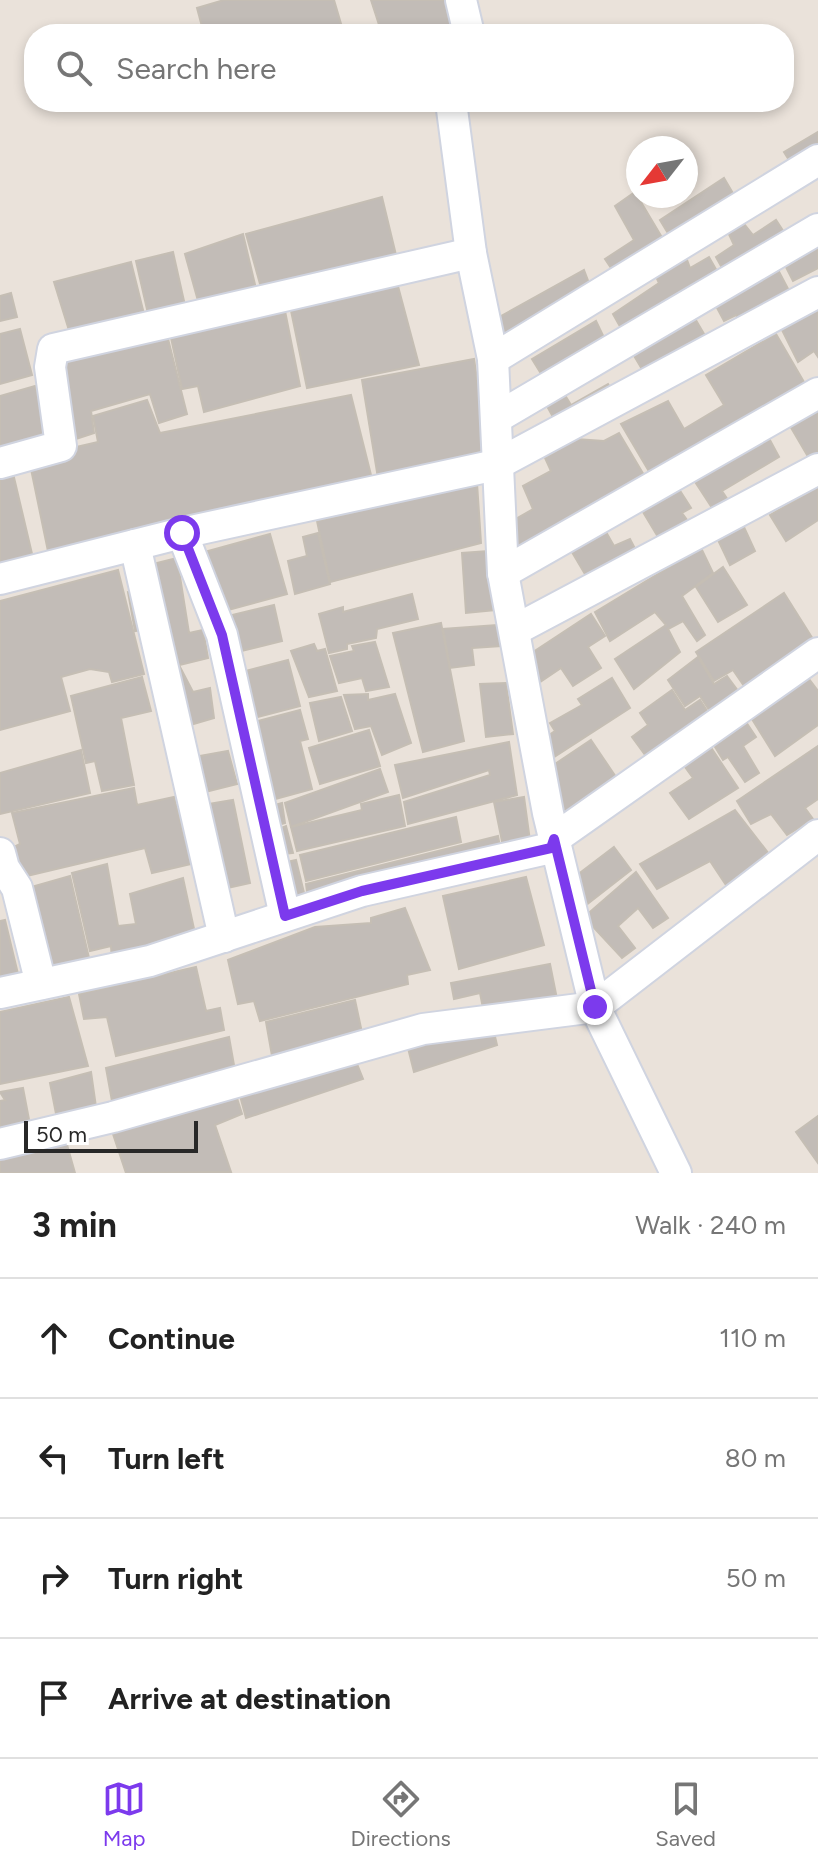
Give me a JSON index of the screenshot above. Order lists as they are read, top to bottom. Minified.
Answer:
{"scale_bar":"50 m","north":"bottom left","page":{"search":"Search here","scale":"50 m","heading":["3 min","Walk · 240 m"],"list":[["Continue","110 m"],["Turn left","80 m"],["Turn right","50 m"],"Arrive at destination"],"nav":["Map","Directions","Saved"]}}
